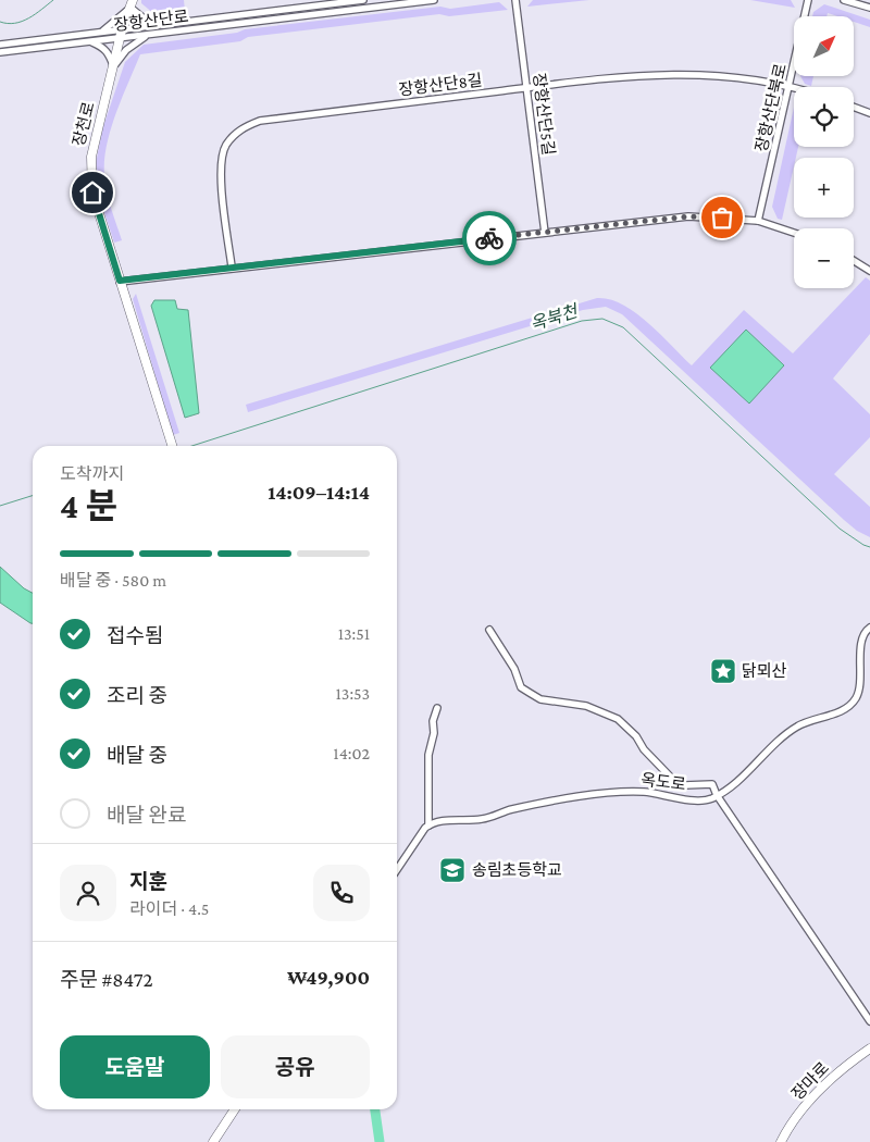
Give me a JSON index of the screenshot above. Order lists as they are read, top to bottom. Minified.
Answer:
{"streets":{"main road":["장천로","장마로"],"street":["장항산단로","장항산단8길","장항산단북로","장항산단5길","옥도로"]},"crossings":[["장항산단로","장천로"],["장항산단8길","장항산단북로"],["장항산단8길","장항산단5길"]],"water":["옥북천"],"places":{"place":["닭뫼산"],"school or university":["송림초등학교"]},"north":"top right","page":{"map_buttons":["+","−"],"heading":["4 분","도착까지","14:09–14:14"],"panel":["지훈","라이더 · 4.5","주문 #8472","₩49,900"],"bar":"배달 중 · 580 m","list":[["접수됨","13:51"],["조리 중","13:53"],["배달 중","14:02"],"배달 완료"],"buttons":["도움말","공유"]}}
